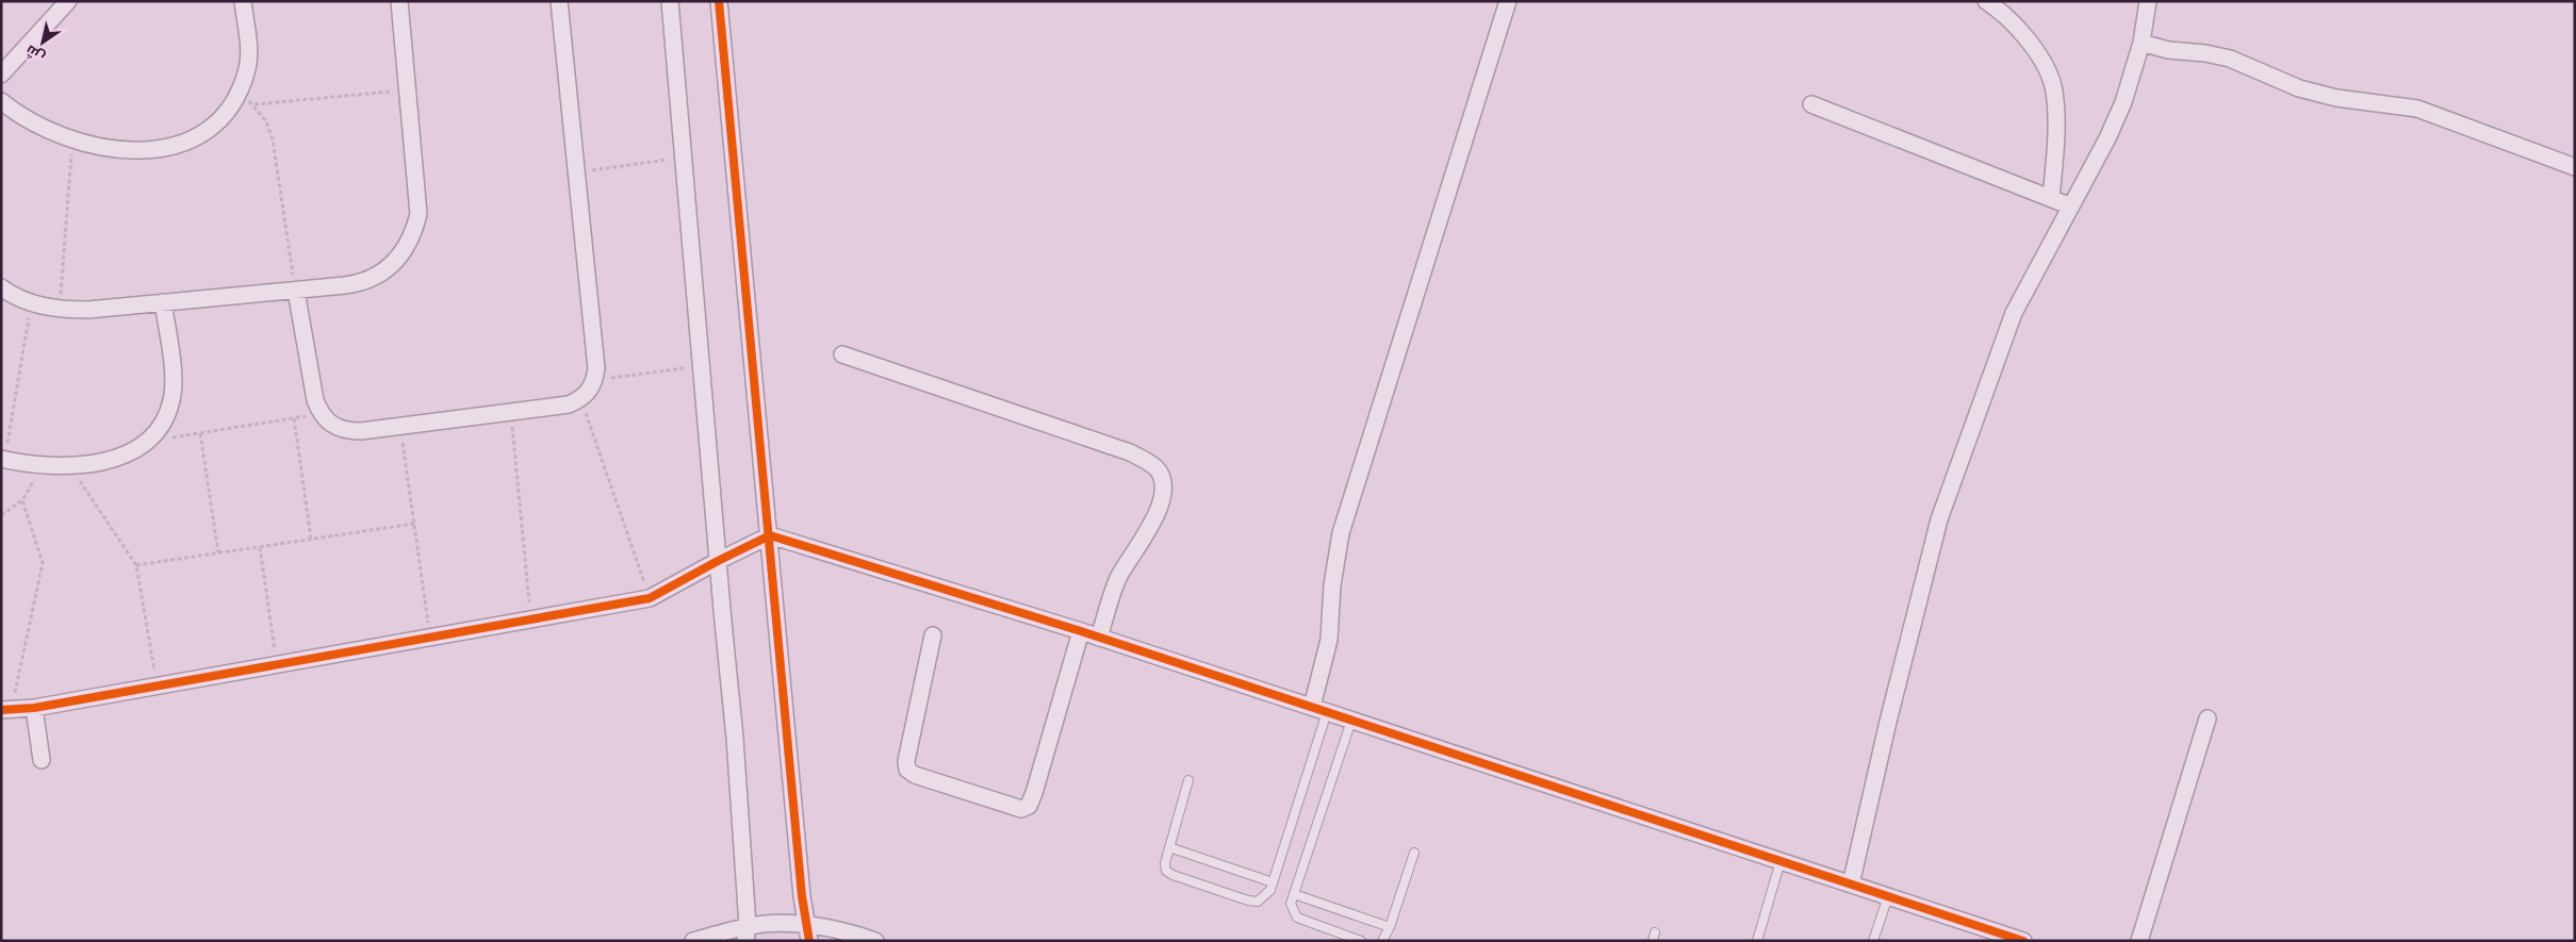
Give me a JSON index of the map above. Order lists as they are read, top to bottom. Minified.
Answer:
{"north":"bottom left"}
